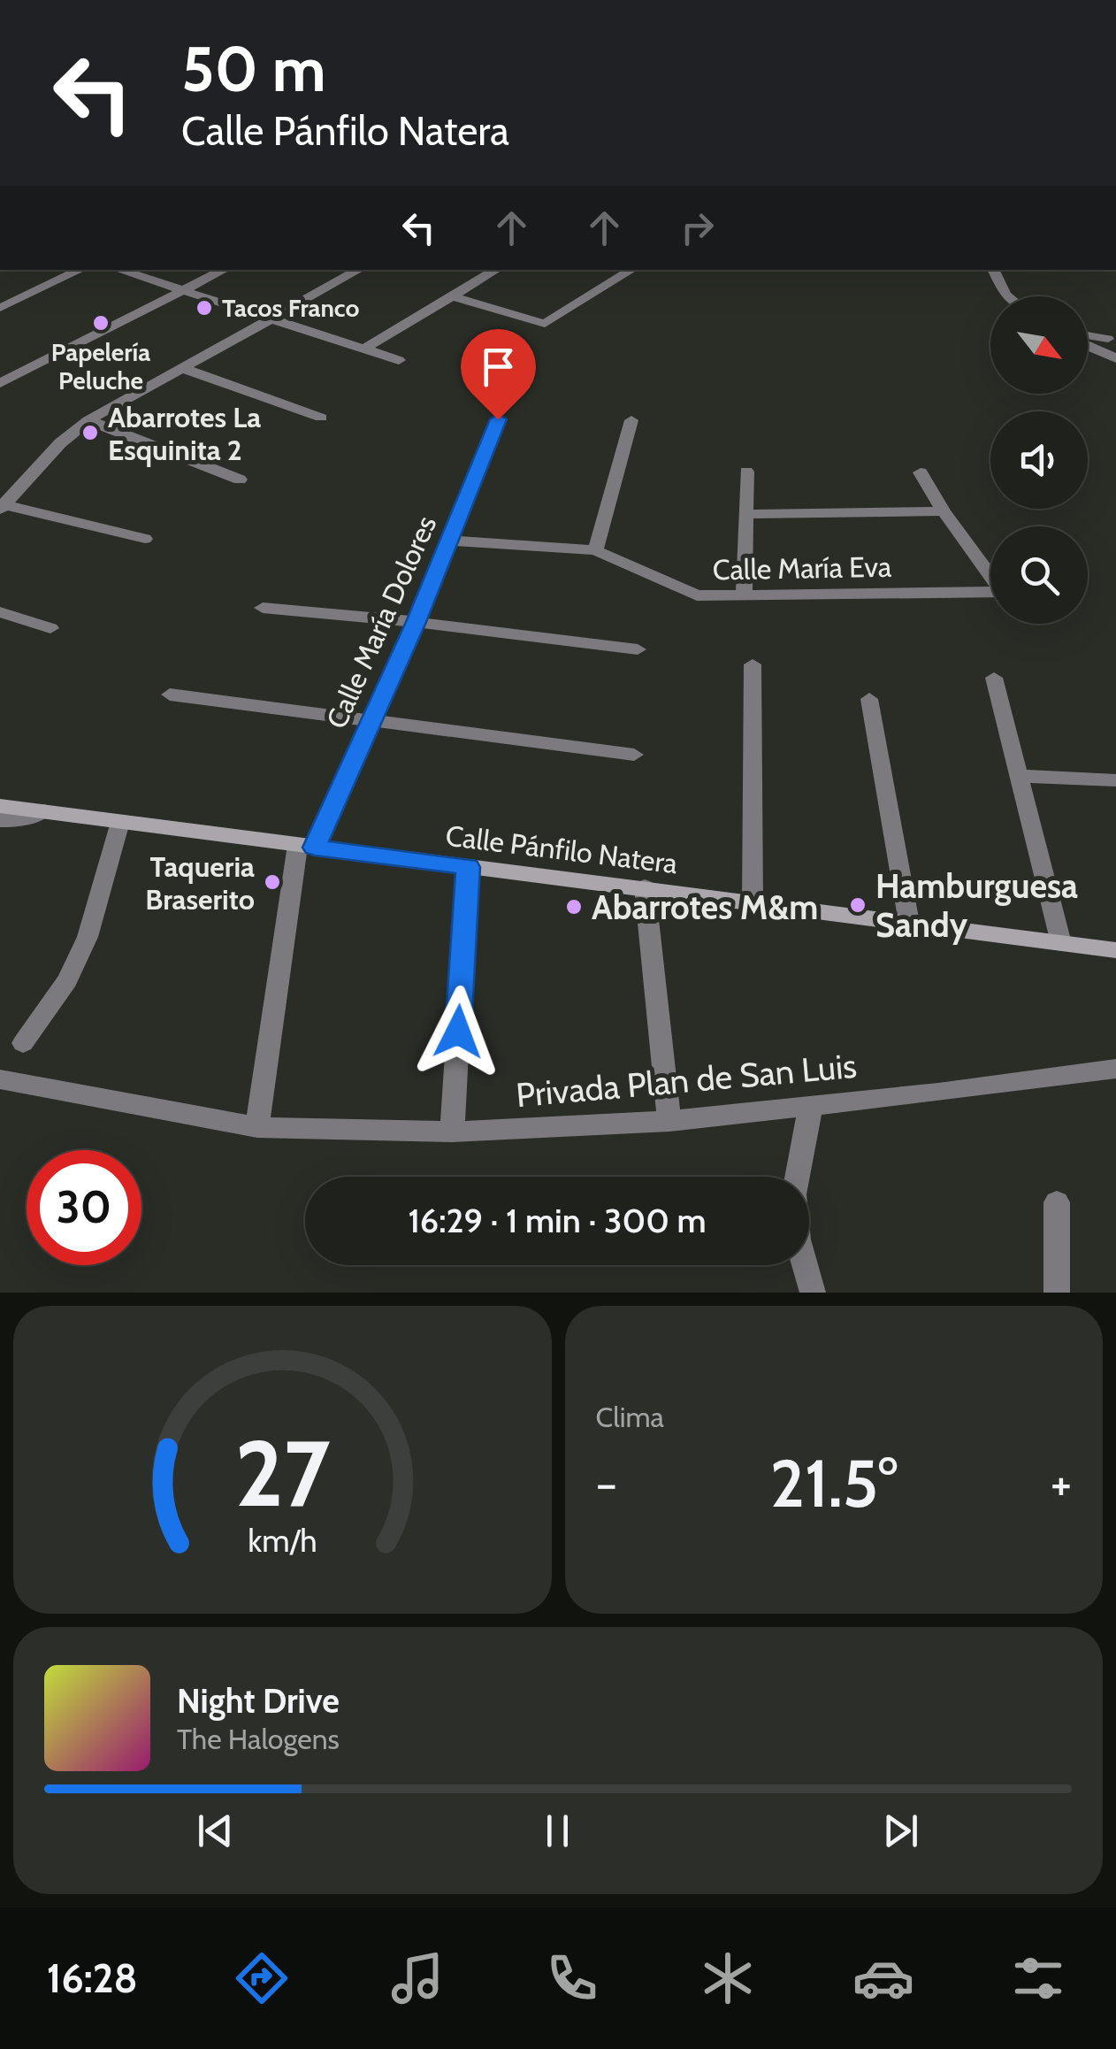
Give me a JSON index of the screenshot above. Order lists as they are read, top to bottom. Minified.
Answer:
{"streets":{"main road":["Calle Pánfilo Natera"],"street":["Calle María Eva","Calle María Dolores","Privada Plan de San Luis"]},"crossings":[["Calle María Eva","Calle María Dolores"],["Calle María Dolores","Calle Pánfilo Natera"],["Calle María Dolores","Privada Plan de San Luis"]],"places":["Tacos Franco","Papelería Peluche","Abarrotes La Esquinita 2","Taqueria Braserito","Hamburguesa Sandy","Abarrotes M&m"],"north":"bottom right","page":{"turn":["50 m","Calle Pánfilo Natera"],"limit":"30","trip":"16:29 · 1 min · 300 m","tile":"Clima","heat":["−","21.5°","+"],"song":["Night Drive","The Halogens"],"tabs":"16:28","gauge":["27","km/h"]}}
